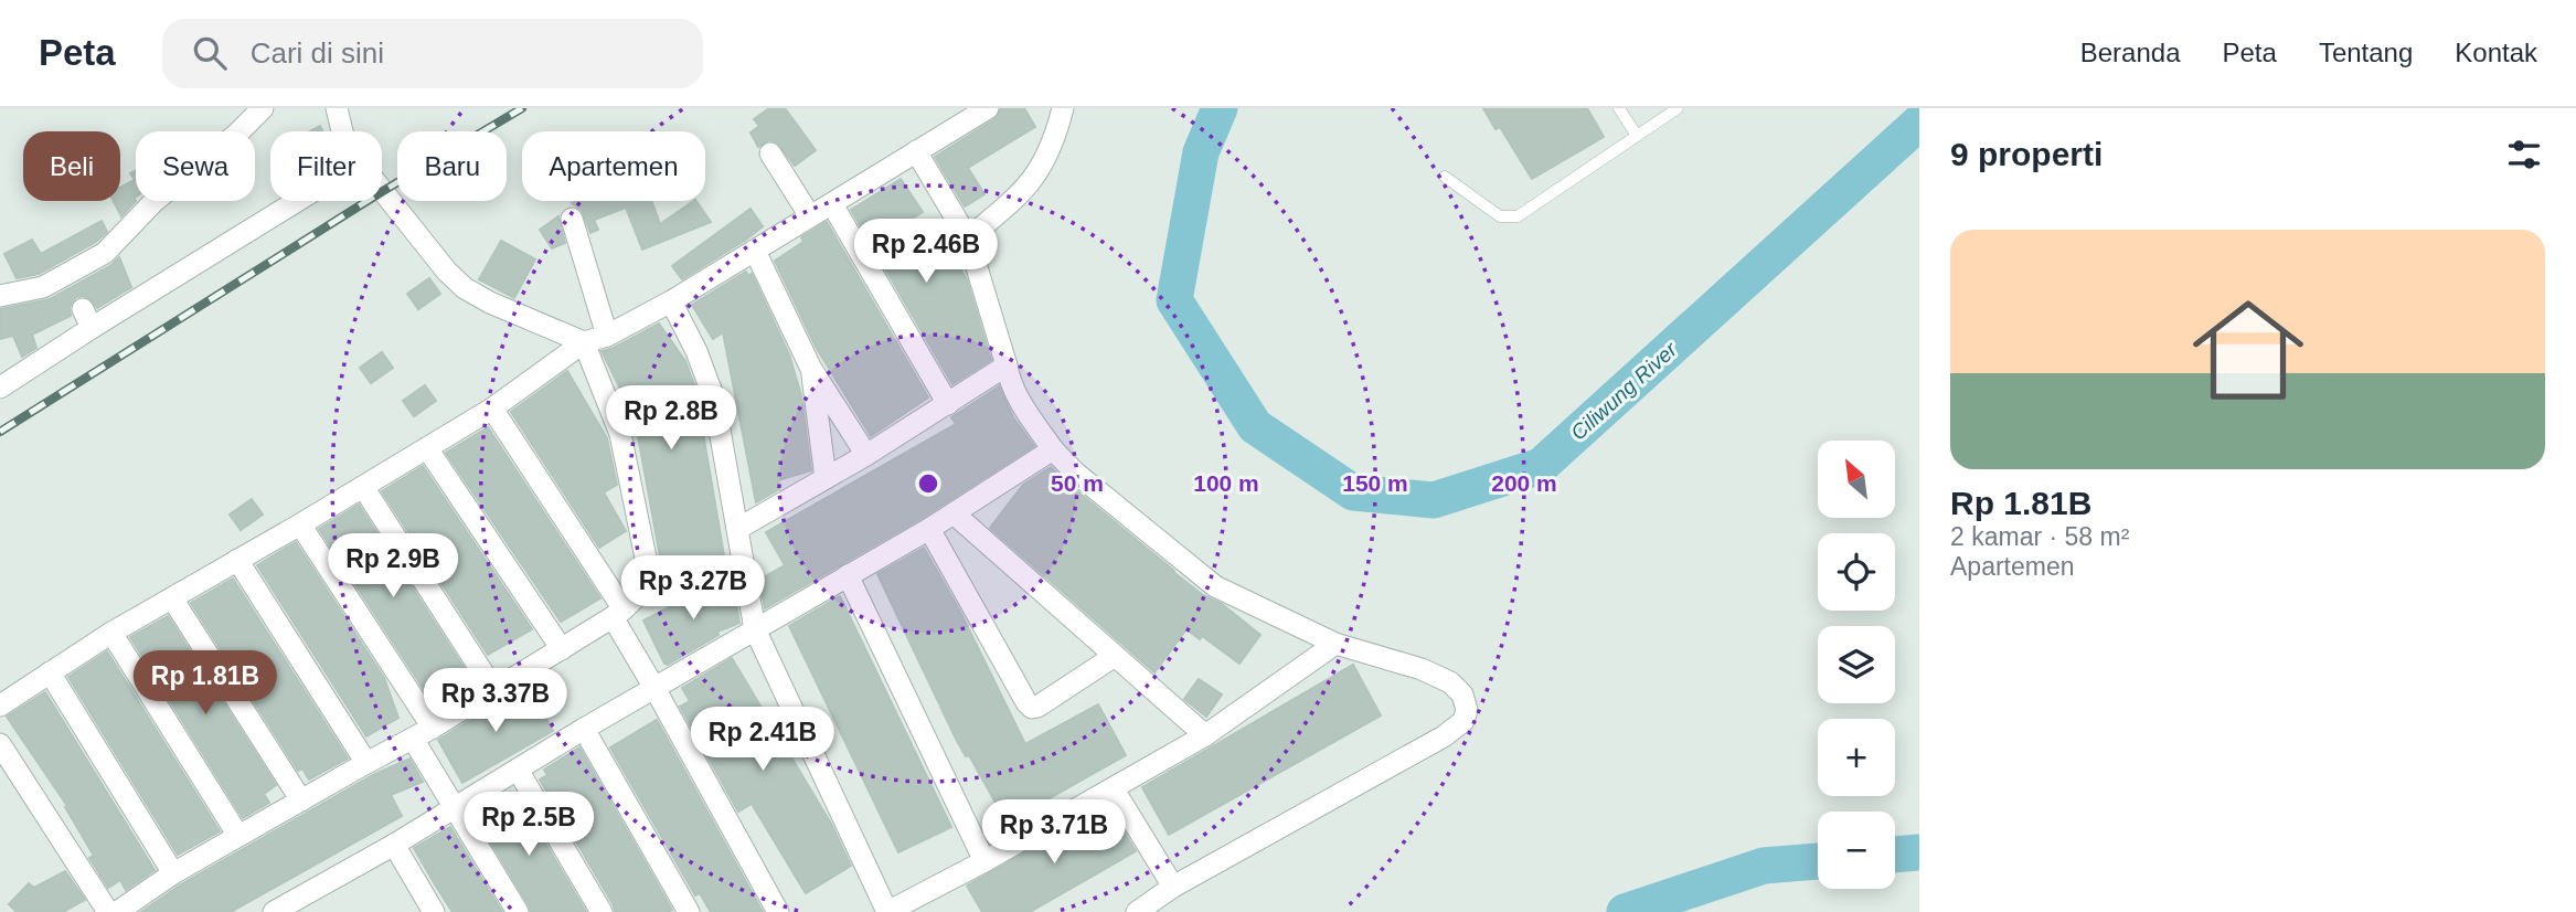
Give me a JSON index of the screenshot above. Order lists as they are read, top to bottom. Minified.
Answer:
{"water":["Ciliwung River"],"north":"top left","page":{"header":"Peta","search":"Cari di sini","nav":["Beranda","Peta","Tentang","Kontak"],"heading":"9 properti","chip":["Beli","Sewa","Filter","Baru","Apartemen"],"list":[{"name":"Rp 1.81B","note":"2 kamar · 58 m² · Apartemen"}],"price":["Rp 2.46B","Rp 2.8B","Rp 2.9B","Rp 3.27B","Rp 1.81B","Rp 3.37B","Rp 2.41B","Rp 2.5B","Rp 3.71B"],"map_buttons":["+","−"]},"rings":["50 m","100 m","150 m","200 m"]}
